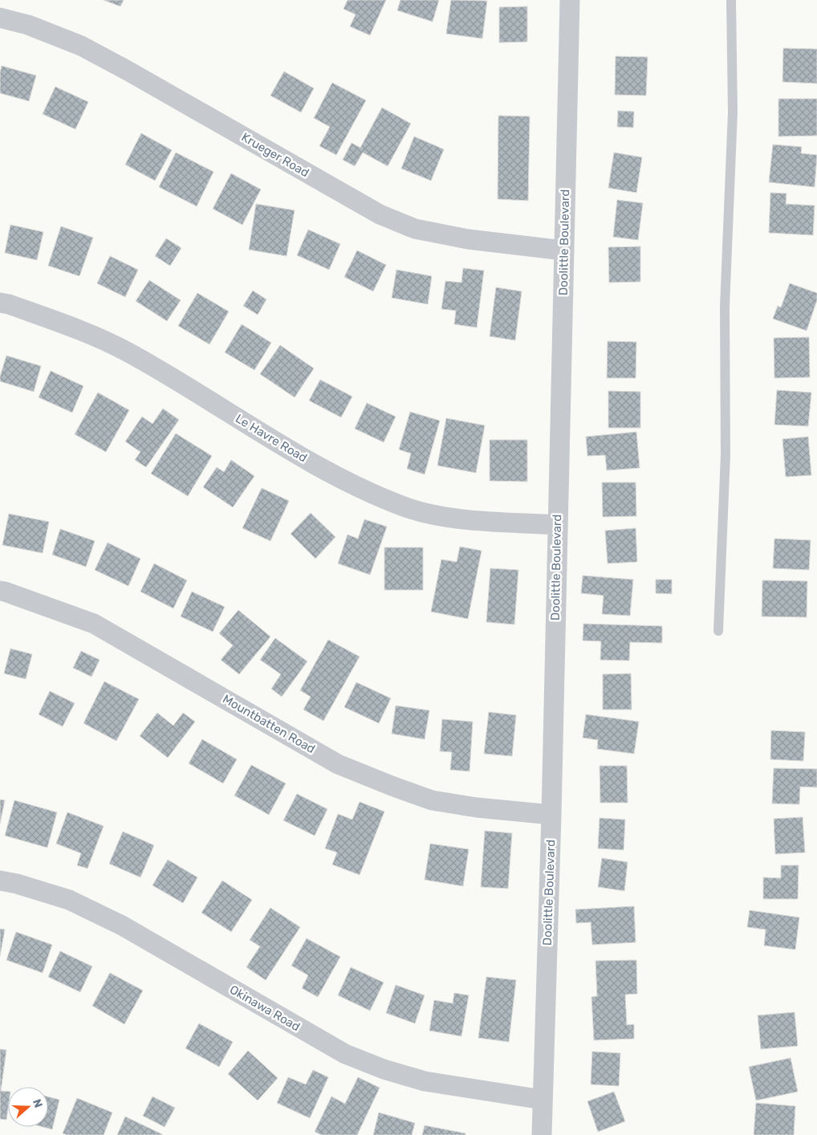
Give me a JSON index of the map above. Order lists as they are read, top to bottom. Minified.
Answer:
{"streets":{"street":["Krueger Road","Doolittle Boulevard","Le Havre Road","Mountbatten Road","Okinawa Road"]},"crossings":[["Krueger Road","Doolittle Boulevard"],["Doolittle Boulevard","Le Havre Road"],["Doolittle Boulevard","Mountbatten Road"],["Doolittle Boulevard","Okinawa Road"]],"north":"right"}
